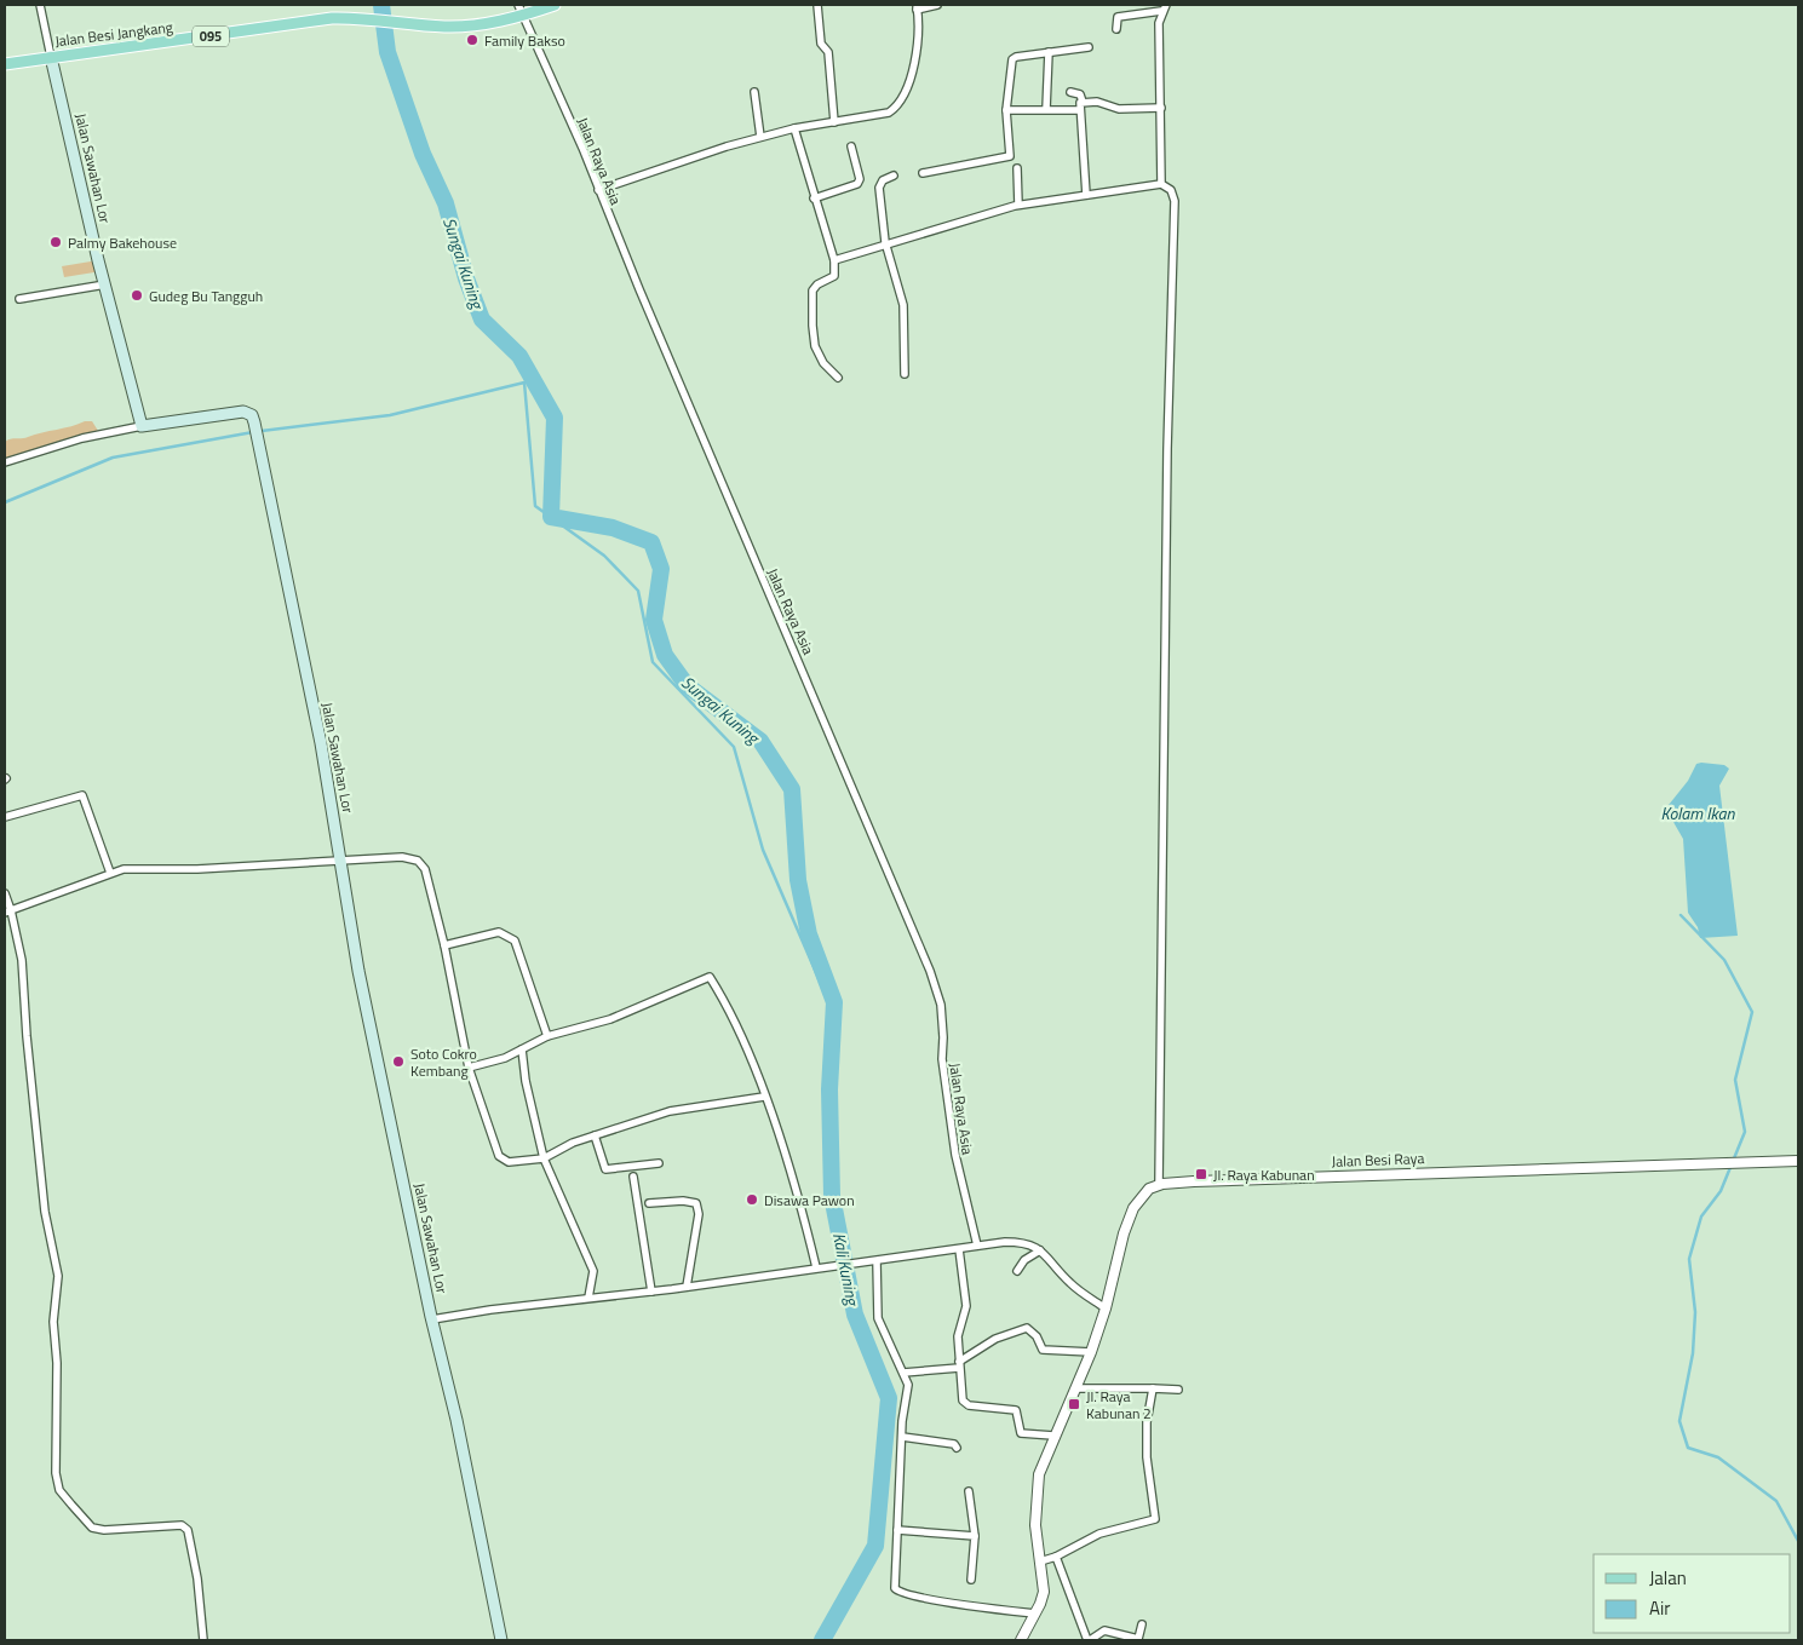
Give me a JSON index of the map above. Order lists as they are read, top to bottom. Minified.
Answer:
{"streets":{"main road":["Jalan Besi Jangkang","095","Jalan Sawahan Lor"],"street":["Jalan Raya Asia","Jalan Besi Raya"]},"crossings":[["Jalan Besi Jangkang","095"],["Jalan Besi Jangkang","Jalan Raya Asia"],["Jalan Besi Jangkang","Jalan Sawahan Lor"],["095","Jalan Raya Asia"]],"water":["Sungai Kuning","Kolam Ikan","Kali Kuning"],"places":{"other":["Family Bakso","Palmy Bakehouse","Gudeg Bu Tangguh","Soto Cokro Kembang","Disawa Pawon"],"transit":["Jl. Raya Kabunan","Jl. Raya Kabunan 2"]},"legend":["Jalan","Air"]}
